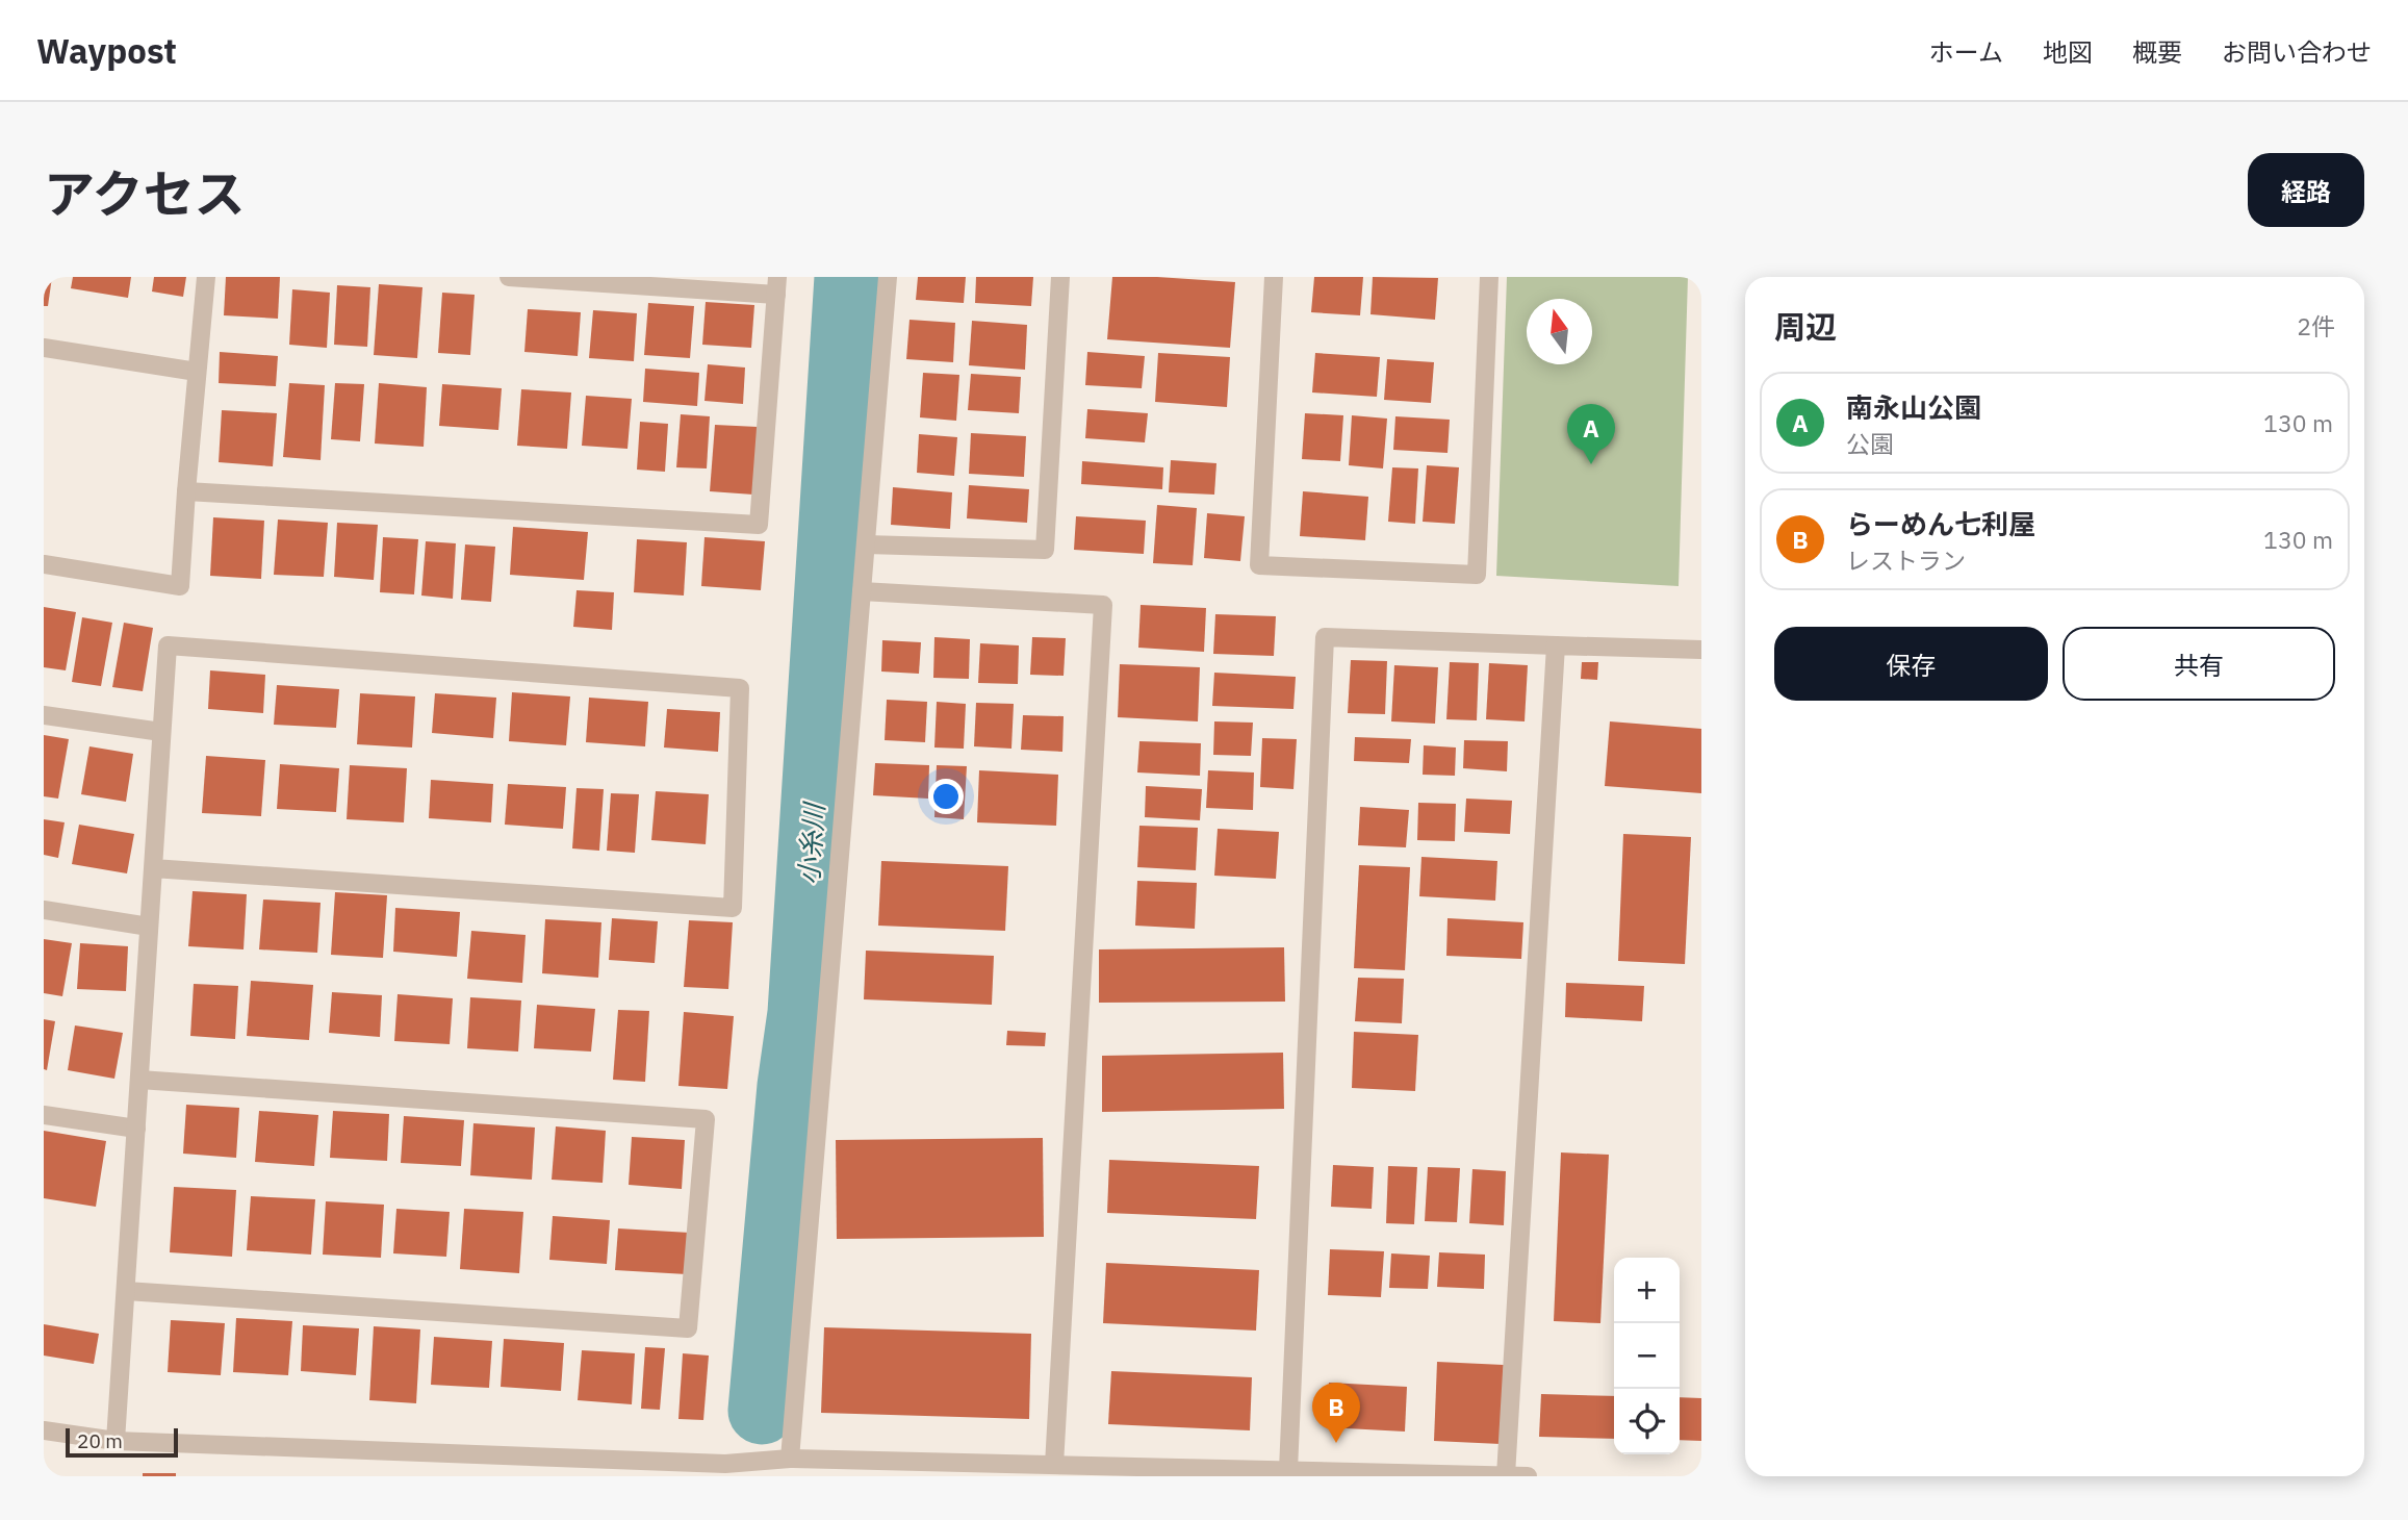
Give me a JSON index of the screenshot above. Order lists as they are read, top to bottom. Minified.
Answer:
{"water":["小糸川"],"scale_bar":"20 m","north":"top","page":{"header":"Waypost","nav":["ホーム","地図","概要","お問い合わせ"],"title":"アクセス","buttons":["経路",["保存","共有"]],"heading":["周辺","2件"],"list":[{"mark":"A","name":"南永山公園","note":"公園","value":"130 m"},{"mark":"B","name":"らーめん七利屋","note":"レストラン","value":"130 m"}],"pins":["A","B"],"map_buttons":["+","−"],"scale":"20 m"}}
